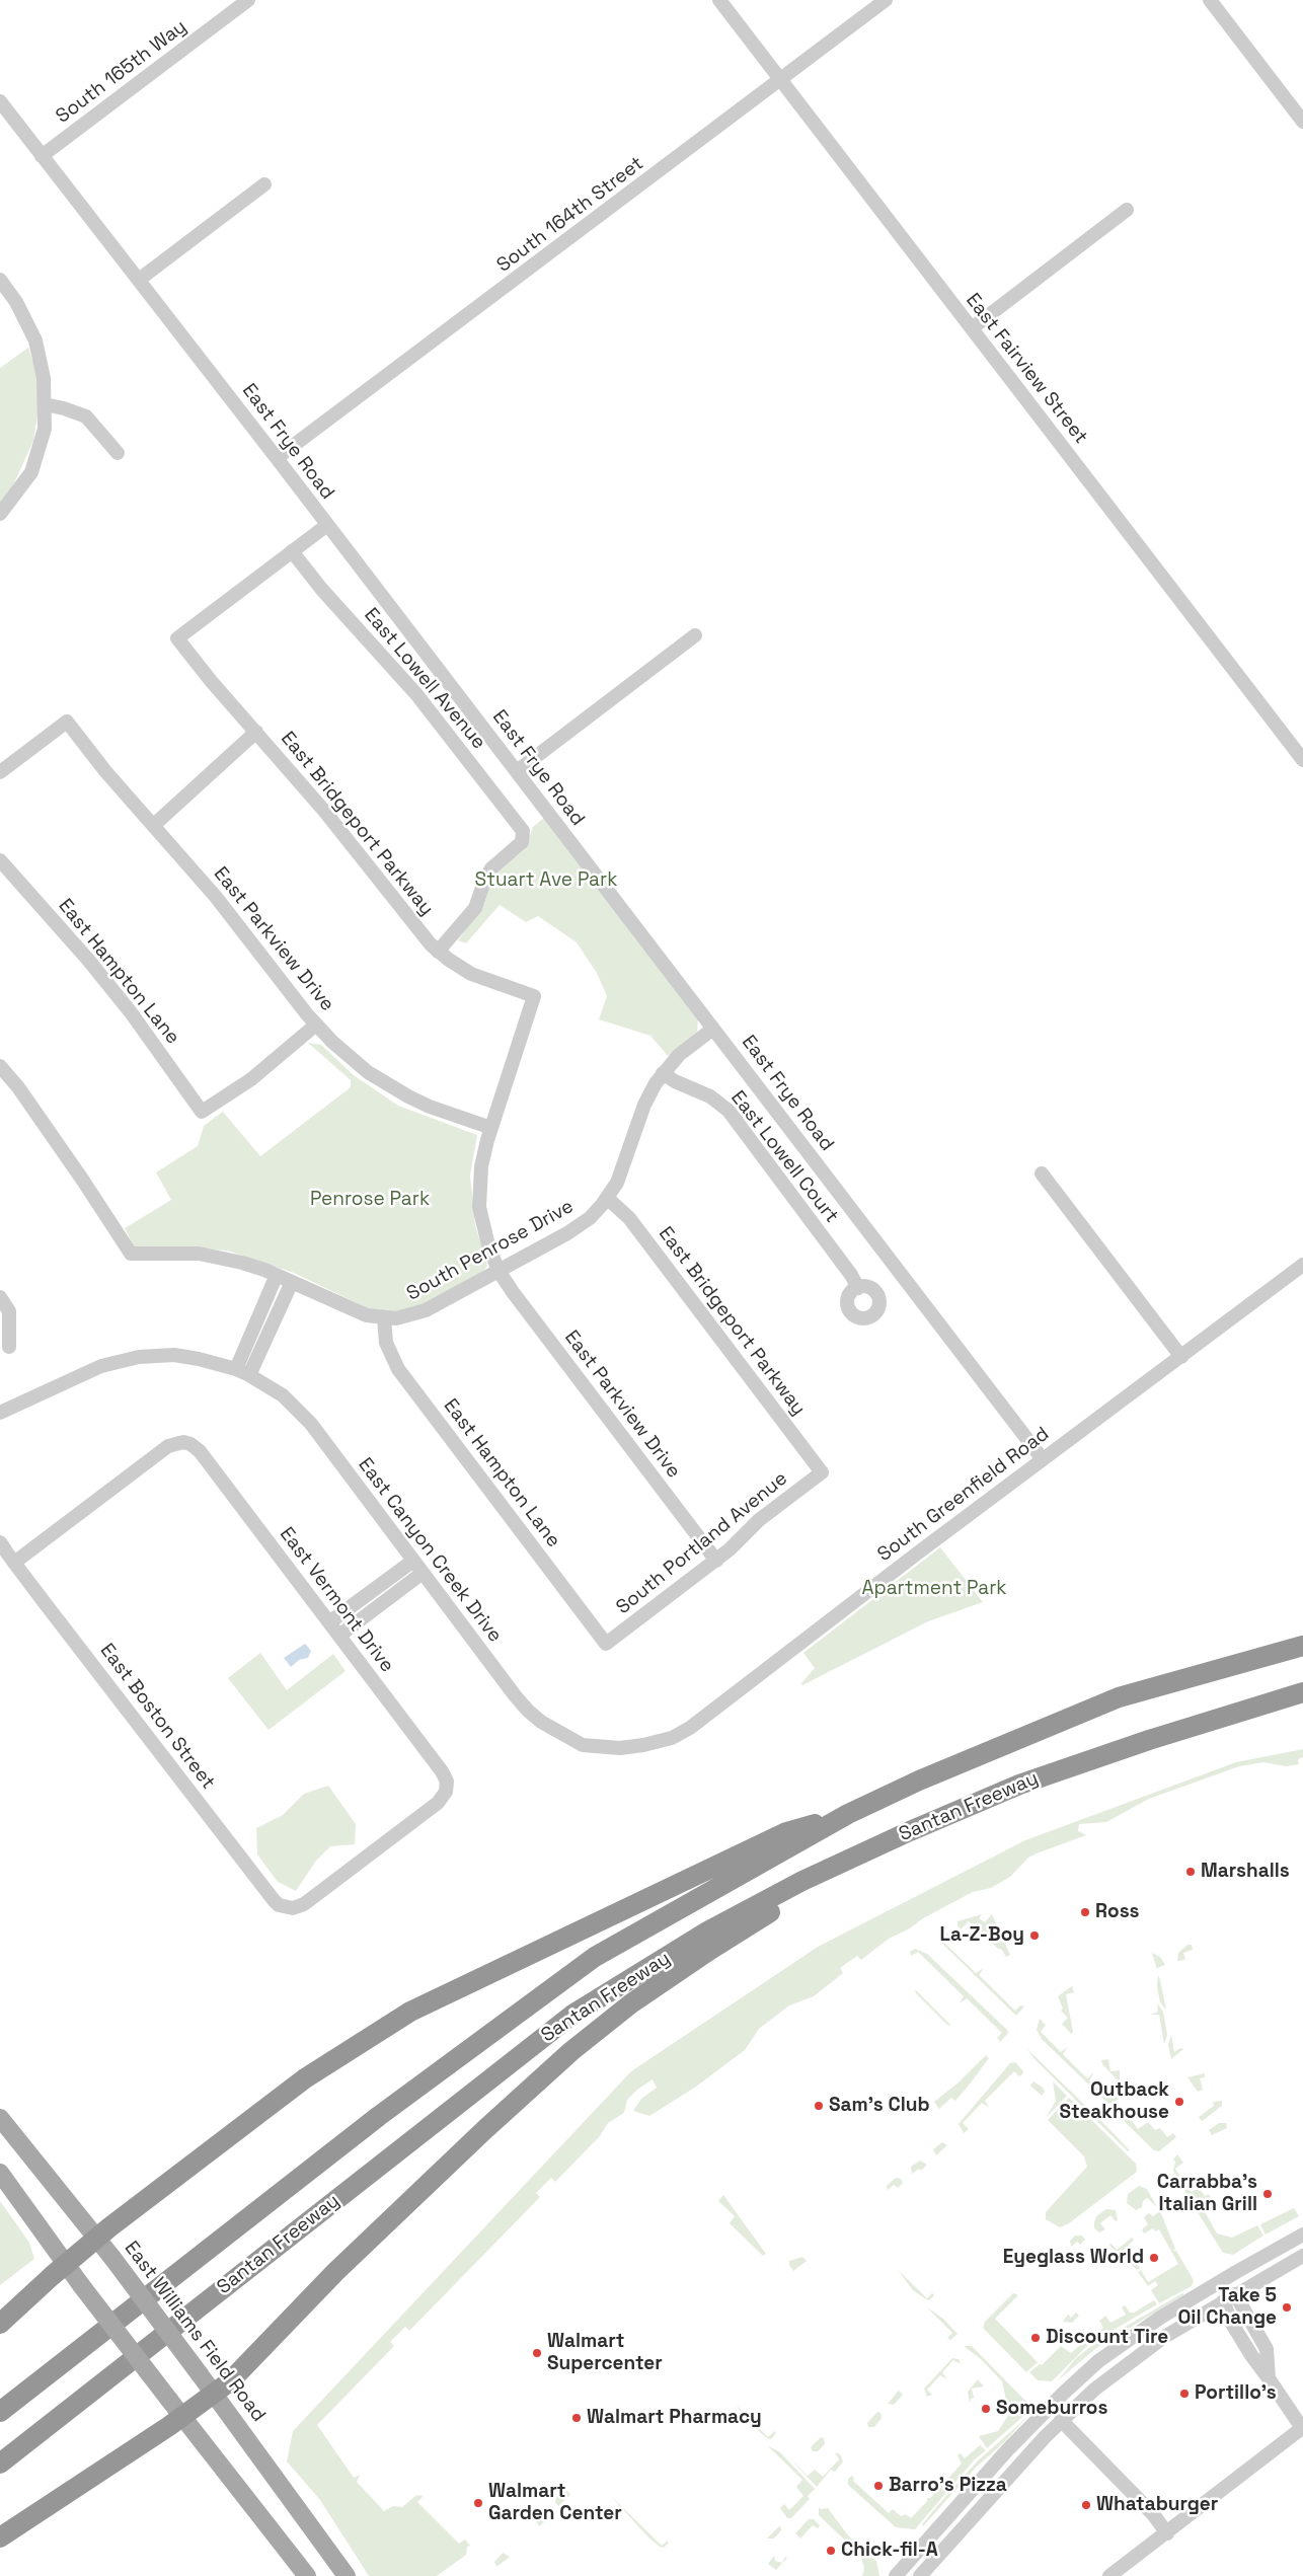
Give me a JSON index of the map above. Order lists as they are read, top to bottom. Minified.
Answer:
{"streets":{"highway":["Santan Freeway"],"main road":["East Williams Field Road"],"street":["South 165th Way","South 164th Street","East Fairview Street","East Frye Road","East Lowell Avenue","East Bridgeport Parkway","East Parkview Drive","East Hampton Lane","East Lowell Court","South Penrose Drive","South Greenfield Road","South Portland Avenue","East Canyon Creek Drive","East Vermont Drive","East Boston Street"]},"crossings":[["South 165th Way","East Frye Road"],["South 164th Street","East Fairview Street"],["South 164th Street","East Frye Road"],["East Frye Road","South Penrose Drive"],["East Frye Road","South Greenfield Road"],["East Lowell Avenue","East Bridgeport Parkway"],["East Bridgeport Parkway","East Parkview Drive"],["East Bridgeport Parkway","South Penrose Drive"],["East Bridgeport Parkway","South Portland Avenue"],["East Parkview Drive","East Hampton Lane"],["East Parkview Drive","South Penrose Drive"],["East Parkview Drive","South Portland Avenue"],["East Hampton Lane","South Penrose Drive"],["East Hampton Lane","South Portland Avenue"],["East Lowell Court","South Penrose Drive"],["South Greenfield Road","East Canyon Creek Drive"],["East Vermont Drive","East Boston Street"]],"parks":["Stuart Ave Park","Penrose Park","Apartment Park"],"places":["Marshalls","Ross","La-Z-Boy","Outback Steakhouse","Sam's Club","Carrabba's Italian Grill","Eyeglass World","Take 5 Oil Change","Discount Tire","Walmart Supercenter","Portillo's","Someburros","Walmart Pharmacy","Barro's Pizza","Walmart Garden Center","Whataburger","Chick-fil-A"]}
